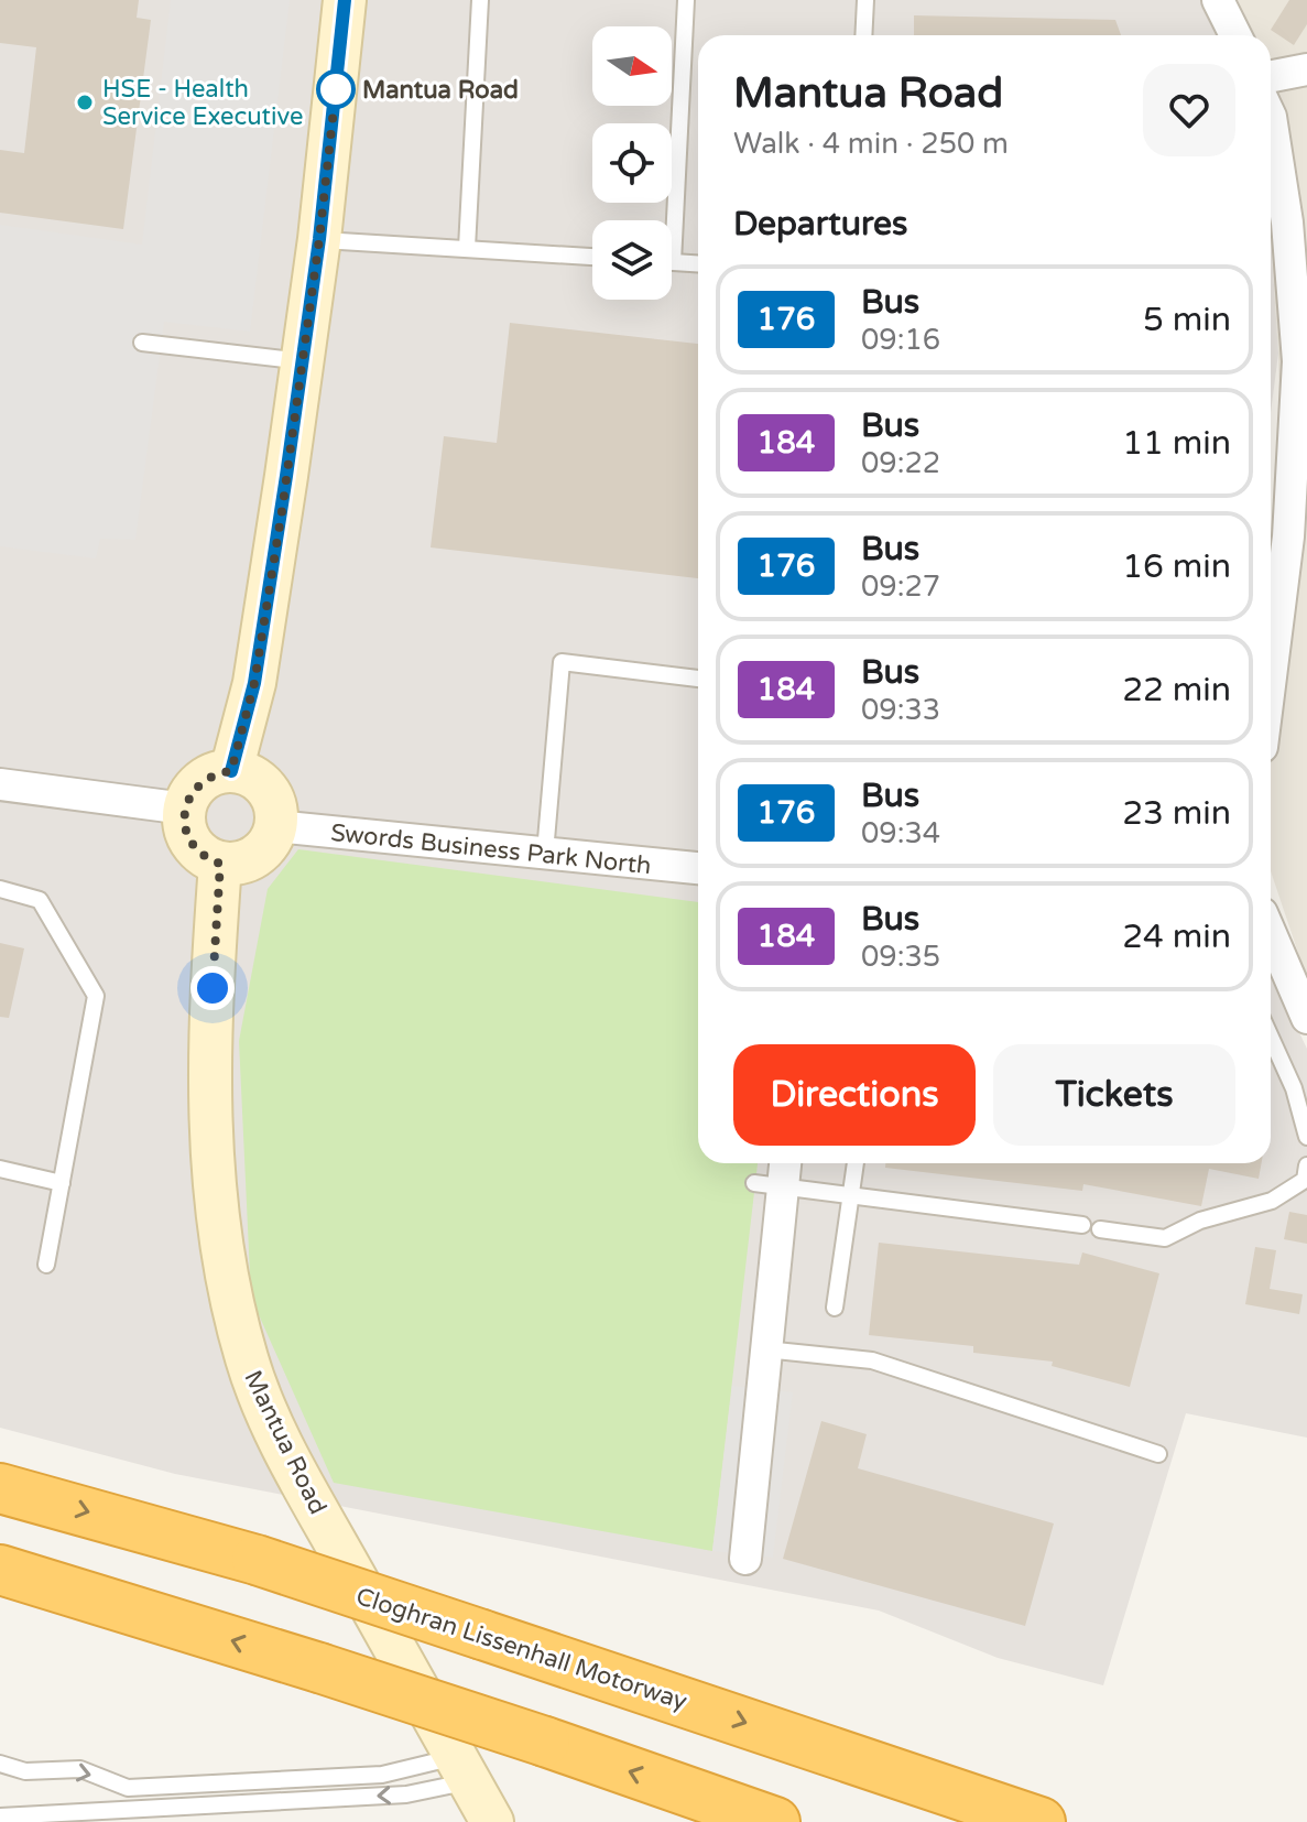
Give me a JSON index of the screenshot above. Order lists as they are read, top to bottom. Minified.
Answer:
{"streets":{"highway":["Cloghran Lissenhall Motorway"],"street":["Swords Business Park North","Mantua Road"]},"crossings":[["Swords Business Park North","Mantua Road"]],"places":["Mantua Road","HSE - Health Service Executive"],"lines":["bus line 176"],"north":"right","page":{"heading":[["Mantua Road","Walk · 4 min · 250 m"],"Departures"],"list":[{"mark":"176","name":"Bus","note":"09:16","value":"5 min"},{"mark":"184","name":"Bus","note":"09:22","value":"11 min"},{"mark":"176","name":"Bus","note":"09:27","value":"16 min"},{"mark":"184","name":"Bus","note":"09:33","value":"22 min"},{"mark":"176","name":"Bus","note":"09:34","value":"23 min"},{"mark":"184","name":"Bus","note":"09:35","value":"24 min"}],"buttons":["Directions","Tickets"]}}
